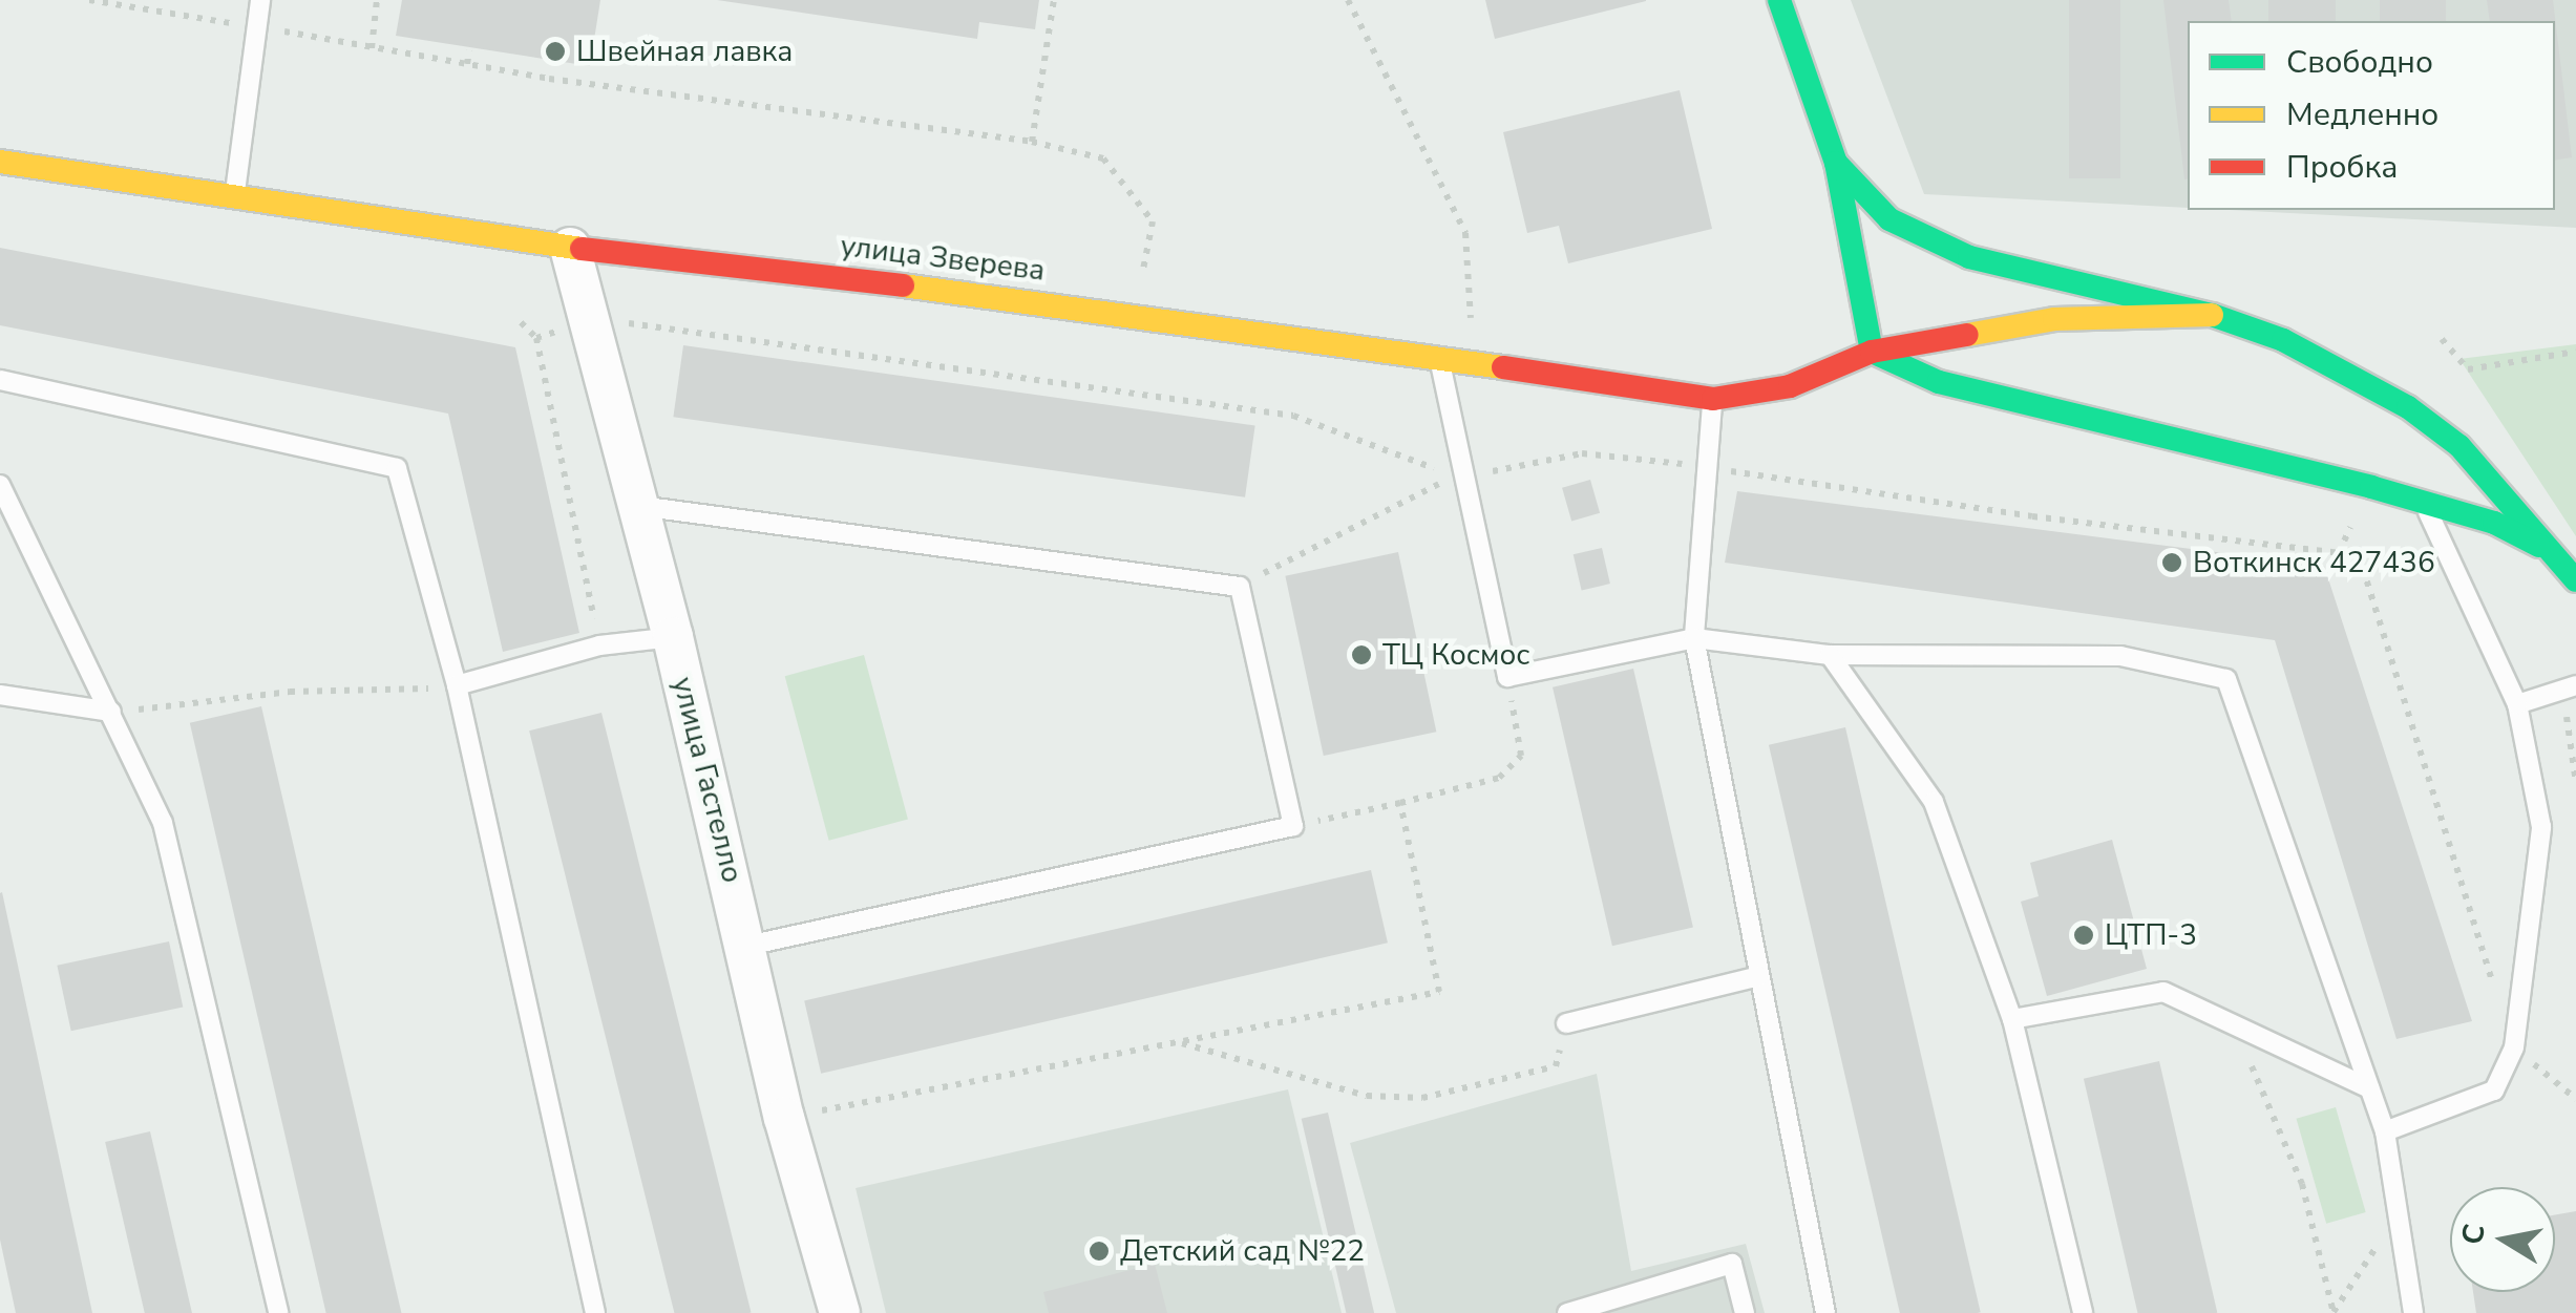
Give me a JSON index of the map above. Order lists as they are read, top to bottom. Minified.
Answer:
{"streets":{"main road":["улица Зверева"],"street":["улица Гастелло"]},"crossings":[["улица Зверева","улица Гастелло"]],"places":["Швейная лавка","Воткинск 427436","ТЦ Космос","ЦТП-3","Детский сад №22"],"legend":["Свободно","Медленно","Пробка"],"north":"left"}
